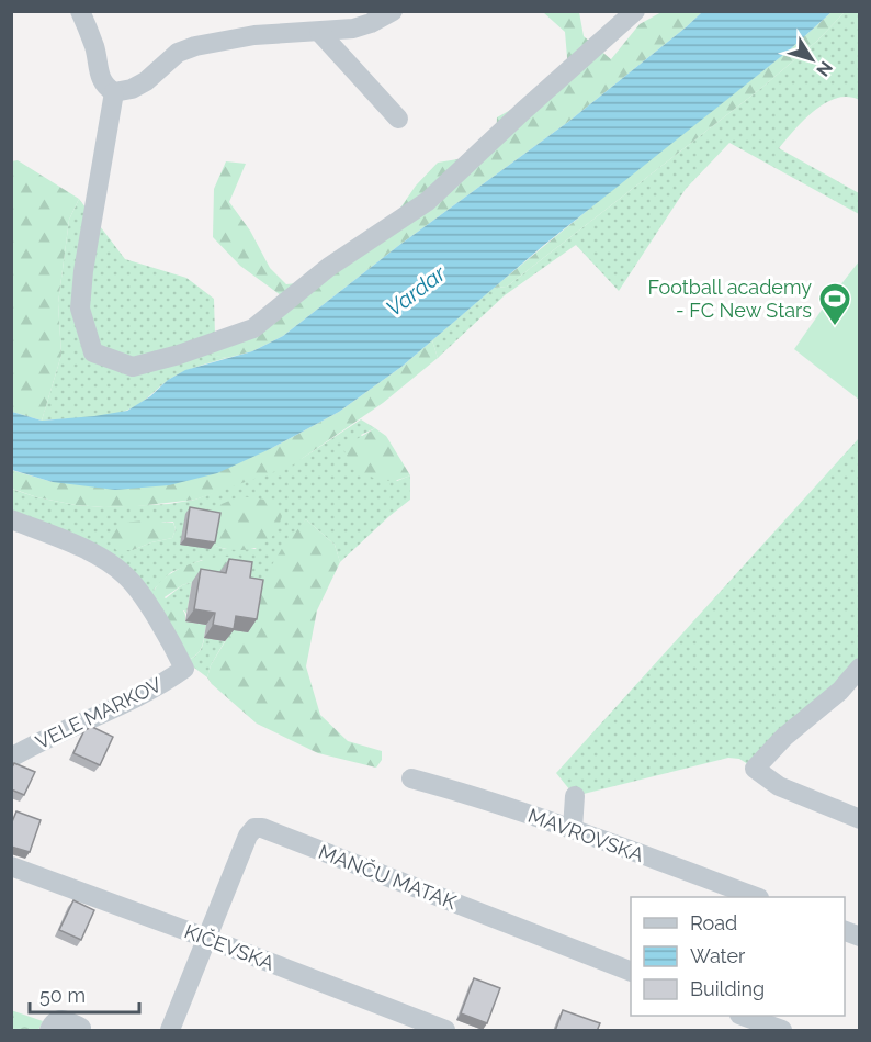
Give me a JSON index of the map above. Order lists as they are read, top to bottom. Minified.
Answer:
{"streets":{"street":["VELE MARKOV","MAVROVSKA","MANČU MATAK","KIČEVSKA"]},"crossings":[["MANČU MATAK","KIČEVSKA"]],"water":["Vardar"],"places":{"sports":["Football academy - FC New Stars"]},"legend":["Road","Water","Building"],"scale_bar":"50 m","north":"bottom right"}
